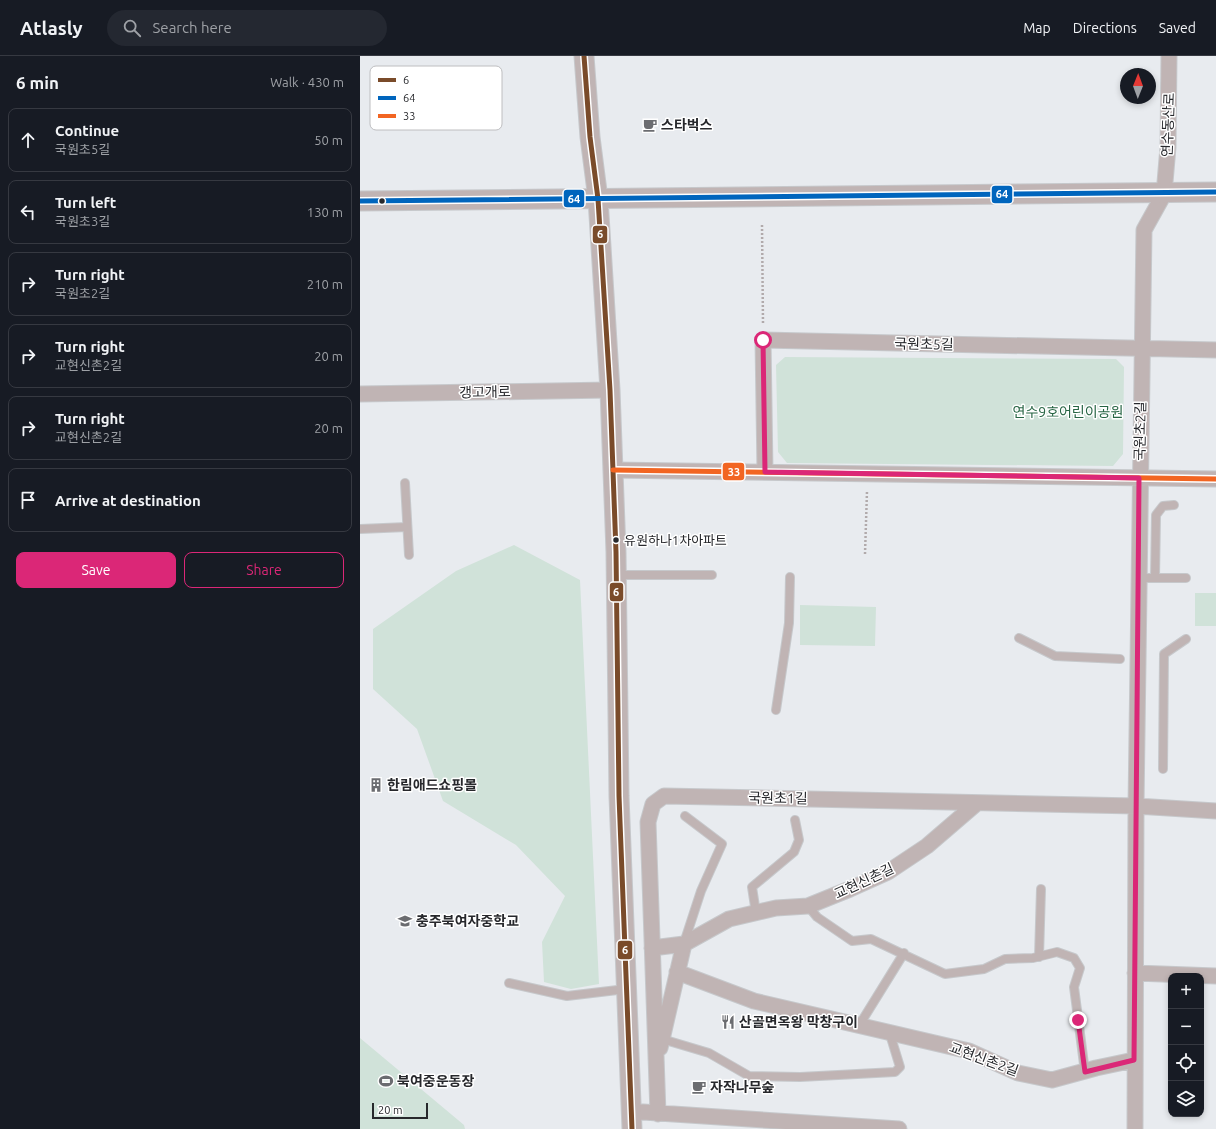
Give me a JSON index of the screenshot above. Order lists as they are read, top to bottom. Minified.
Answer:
{"streets":{"street":["연수동산로","국원초5길","갱고개로","국원초2길","국원초1길","교현신촌길","교현신촌2길"]},"crossings":[["연수동산로","국원초2길"],["국원초5길","국원초2길"],["국원초2길","국원초1길"],["국원초2길","교현신촌2길"],["국원초1길","교현신촌길"]],"parks":["연수9호어린이공원"],"places":{"cafe":["스타벅스","자작나무숲"],"other":["유원하나1차아파트"],"building":["한림애드쇼핑몰"],"school or university":["충주북여자중학교"],"restaurant":["산골면옥왕 막창구이"],"sports":["북여중운동장"]},"lines":["transit line 6","transit line 64","transit line 33"],"legend":["6","64","33"],"scale_bar":"20 m","north":"top","page":{"header":"Atlasly","search":"Search here","nav":["Map","Directions","Saved"],"heading":["6 min","Walk · 430 m"],"list":[["Continue","국원초5길","50 m"],["Turn left","국원초3길","130 m"],["Turn right","국원초2길","210 m"],["Turn right","교현신촌2길","20 m"],["Turn right","교현신촌2길","20 m"],"Arrive at destination"],"buttons":["Save","Share"],"map_buttons":["+","−"],"scale":"20 m"}}
